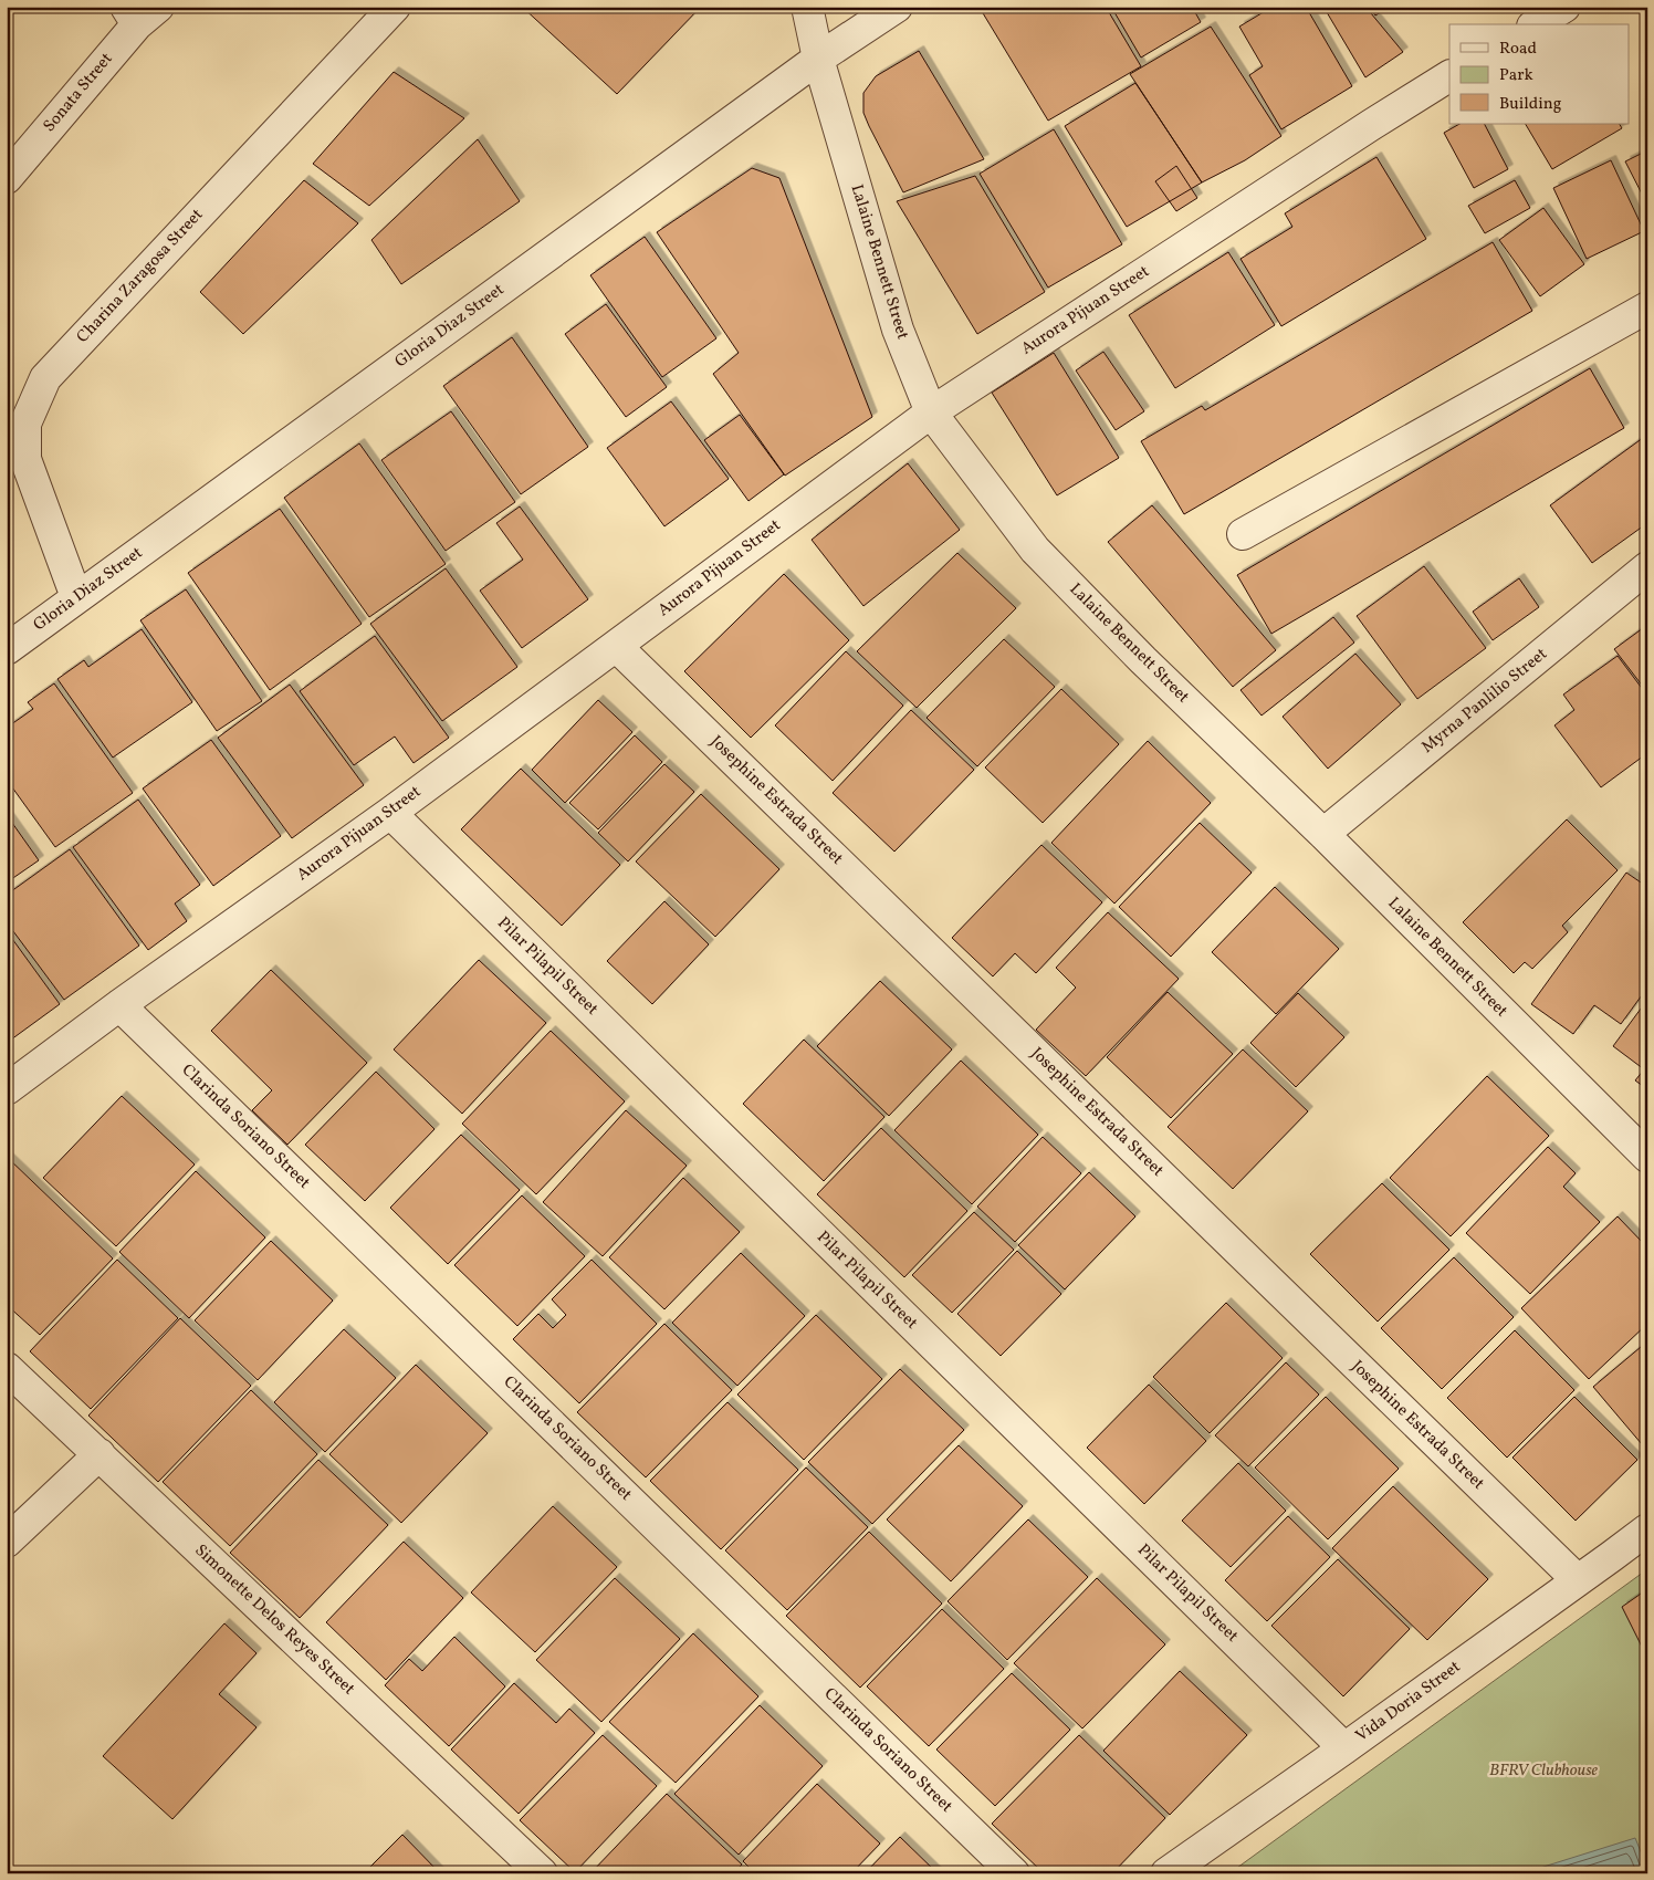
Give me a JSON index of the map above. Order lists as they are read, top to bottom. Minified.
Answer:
{"streets":{"street":["Sonata Street","Lalaine Bennett Street","Charina Zaragosa Street","Aurora Pijuan Street","Gloria Diaz Street","Myrna Panlilio Street","Josephine Estrada Street","Pilar Pilapil Street","Clarinda Soriano Street","Simonette Delos Reyes Street","Vida Doria Street"]},"crossings":[["Lalaine Bennett Street","Aurora Pijuan Street"],["Lalaine Bennett Street","Gloria Diaz Street"],["Lalaine Bennett Street","Myrna Panlilio Street"],["Charina Zaragosa Street","Gloria Diaz Street"],["Aurora Pijuan Street","Josephine Estrada Street"],["Aurora Pijuan Street","Pilar Pilapil Street"],["Aurora Pijuan Street","Clarinda Soriano Street"],["Josephine Estrada Street","Vida Doria Street"],["Pilar Pilapil Street","Vida Doria Street"]],"parks":["BFRV Clubhouse"],"legend":["Road","Park","Building"]}
